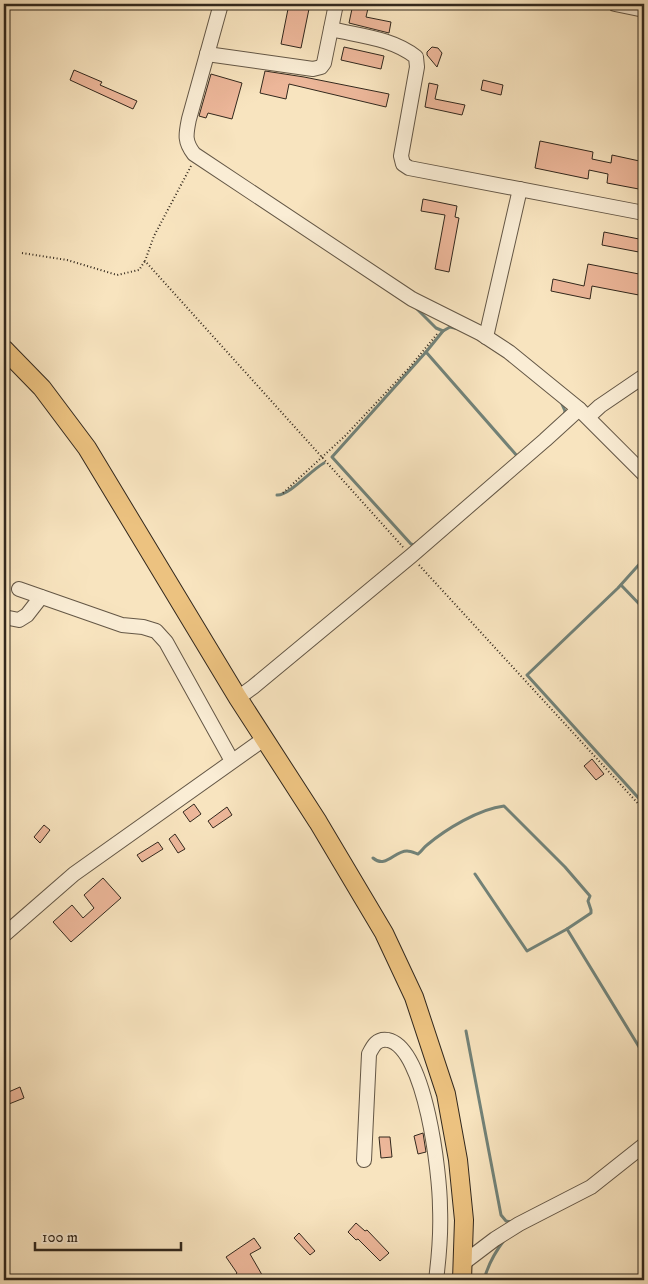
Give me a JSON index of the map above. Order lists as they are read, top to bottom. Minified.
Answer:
{"scale_bar":"100 m"}
